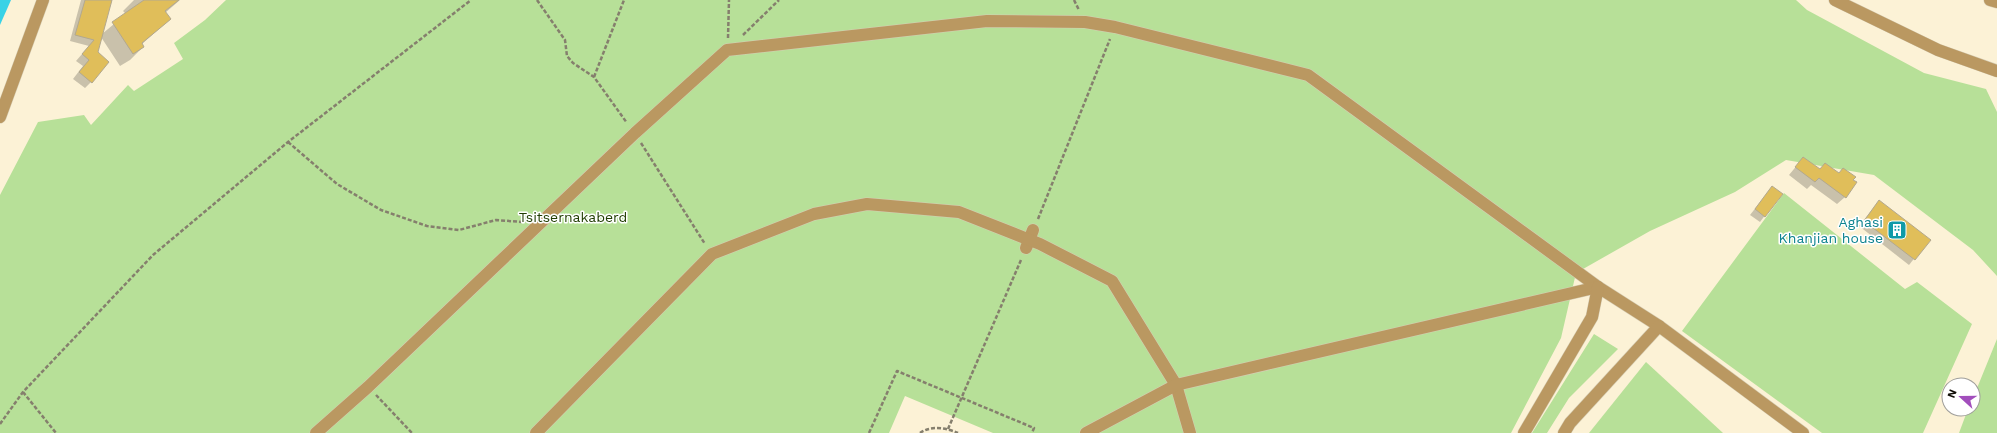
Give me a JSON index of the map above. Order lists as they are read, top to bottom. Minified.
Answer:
{"parks":["Tsitsernakaberd"],"places":{"building":["Aghasi Khanjian house"]},"north":"left"}
